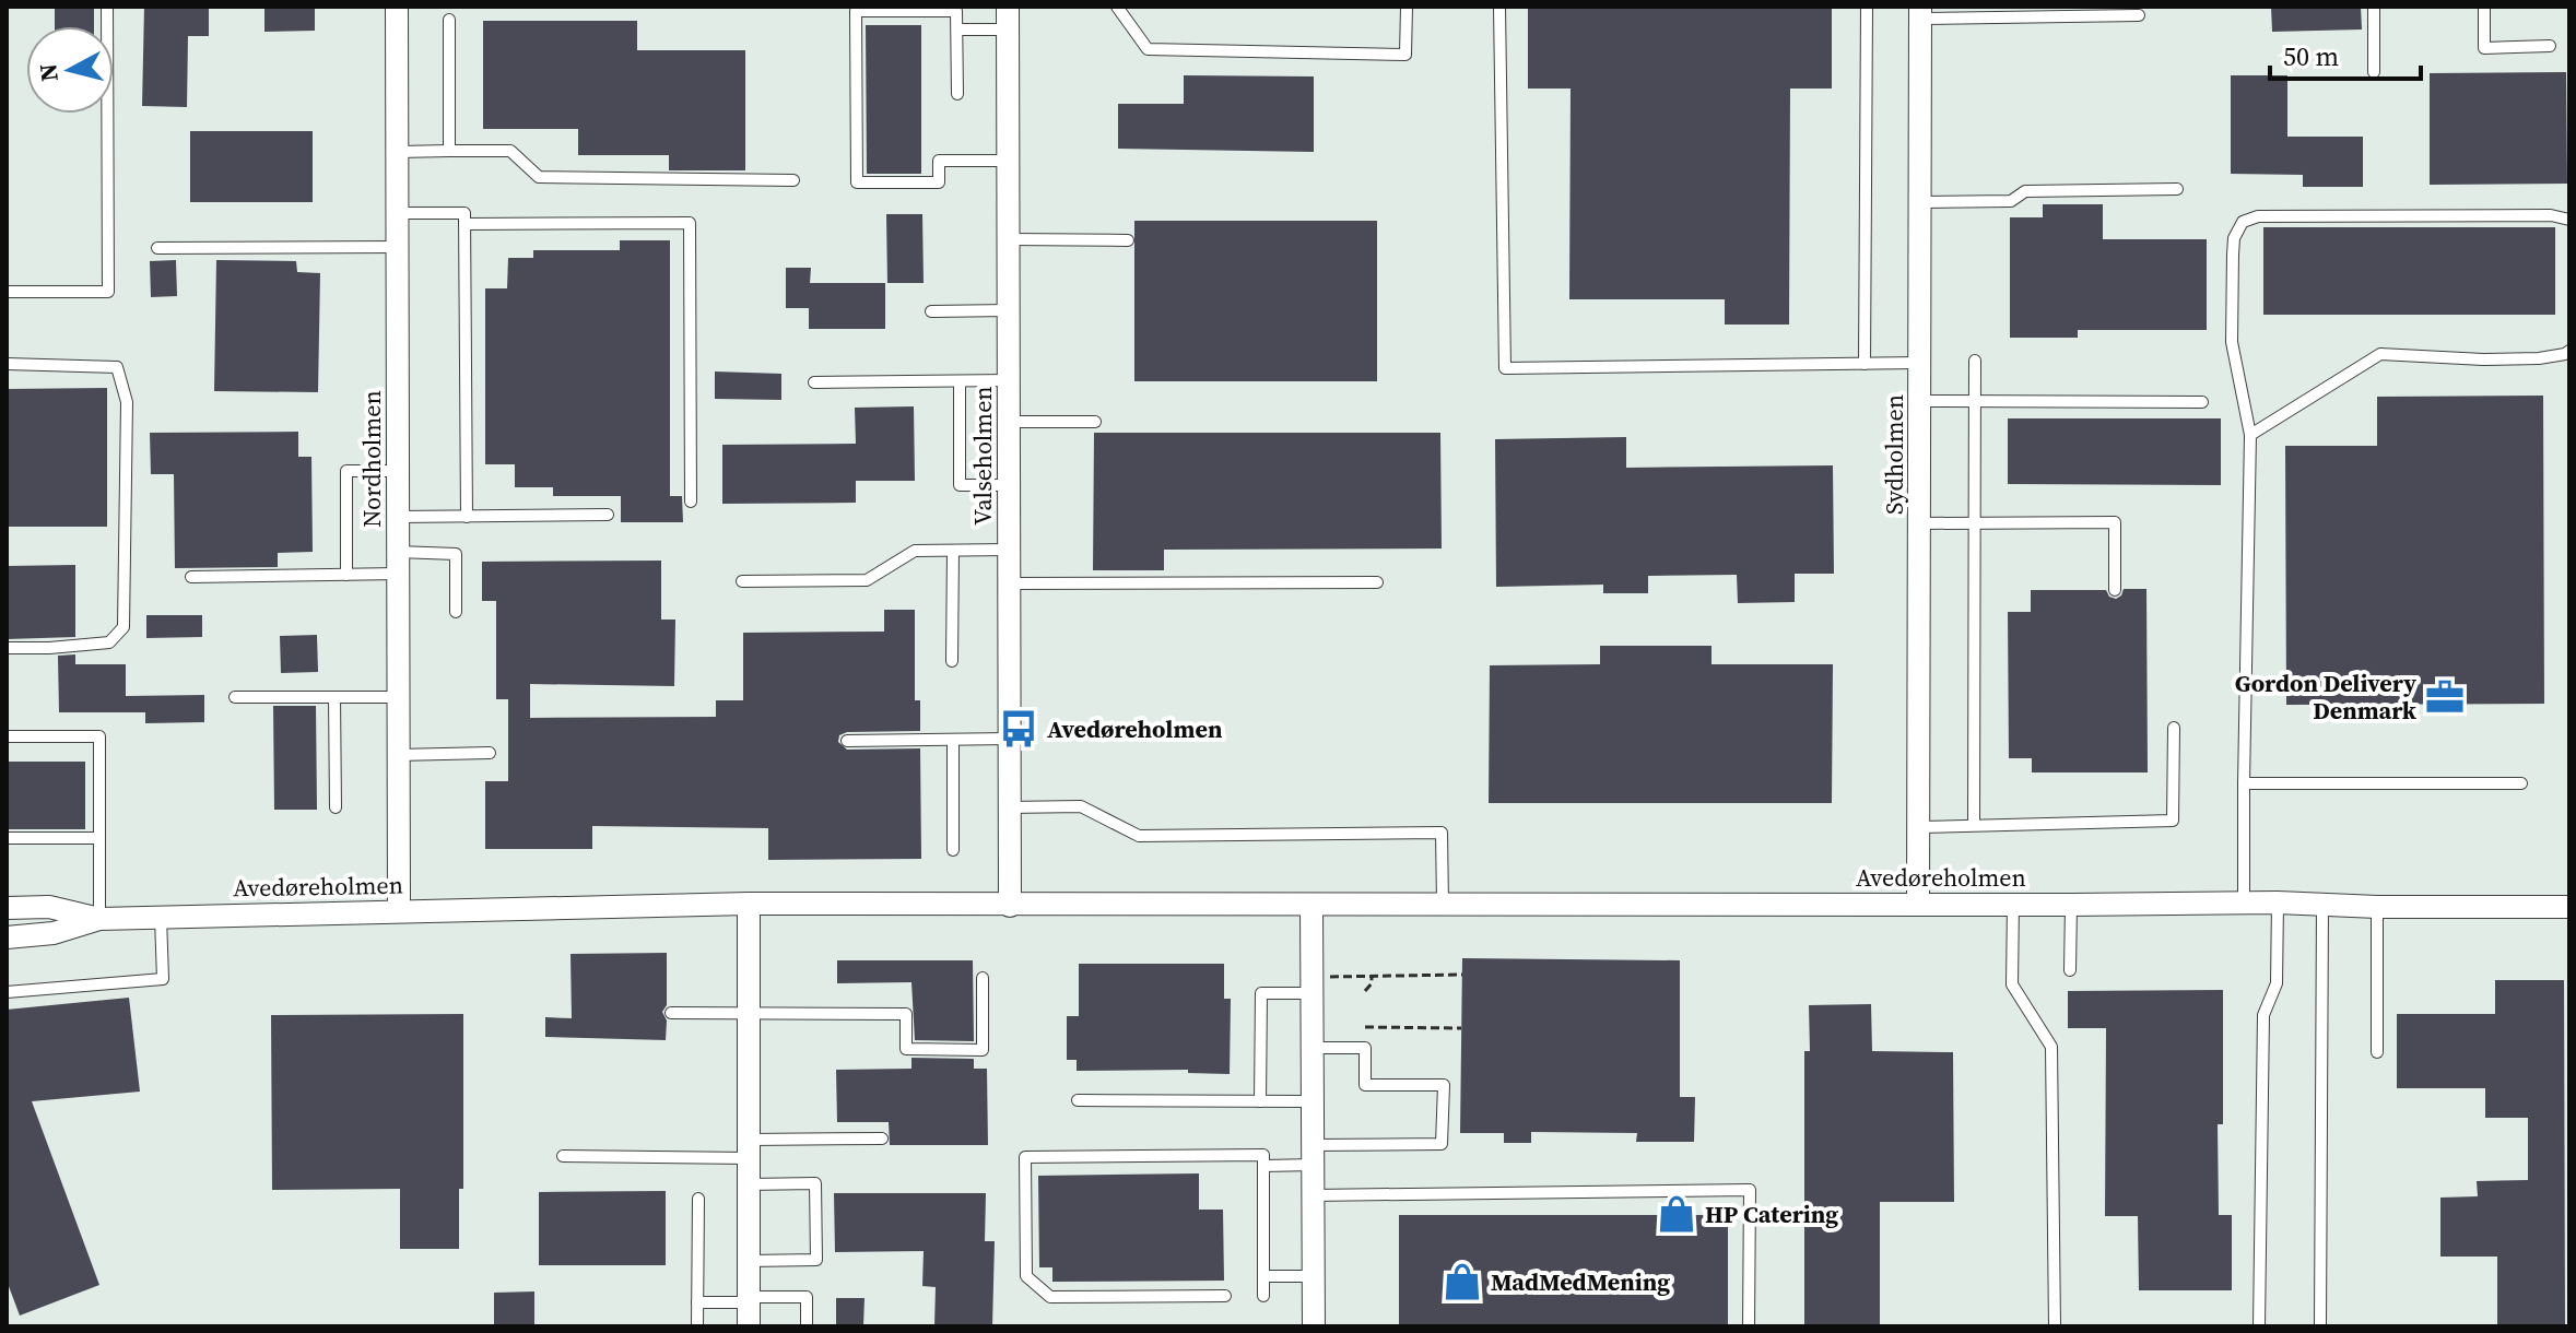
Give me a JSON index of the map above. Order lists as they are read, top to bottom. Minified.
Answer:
{"streets":{"street":["Sydholmen","Valseholmen","Nordholmen","Avedøreholmen"]},"crossings":[["Sydholmen","Avedøreholmen"],["Valseholmen","Avedøreholmen"],["Nordholmen","Avedøreholmen"]],"places":{"office":["Gordon Delivery Denmark"],"bus stop":["Avedøreholmen"],"shop":["HP Catering","MadMedMening"]},"scale_bar":"50 m","north":"left"}
